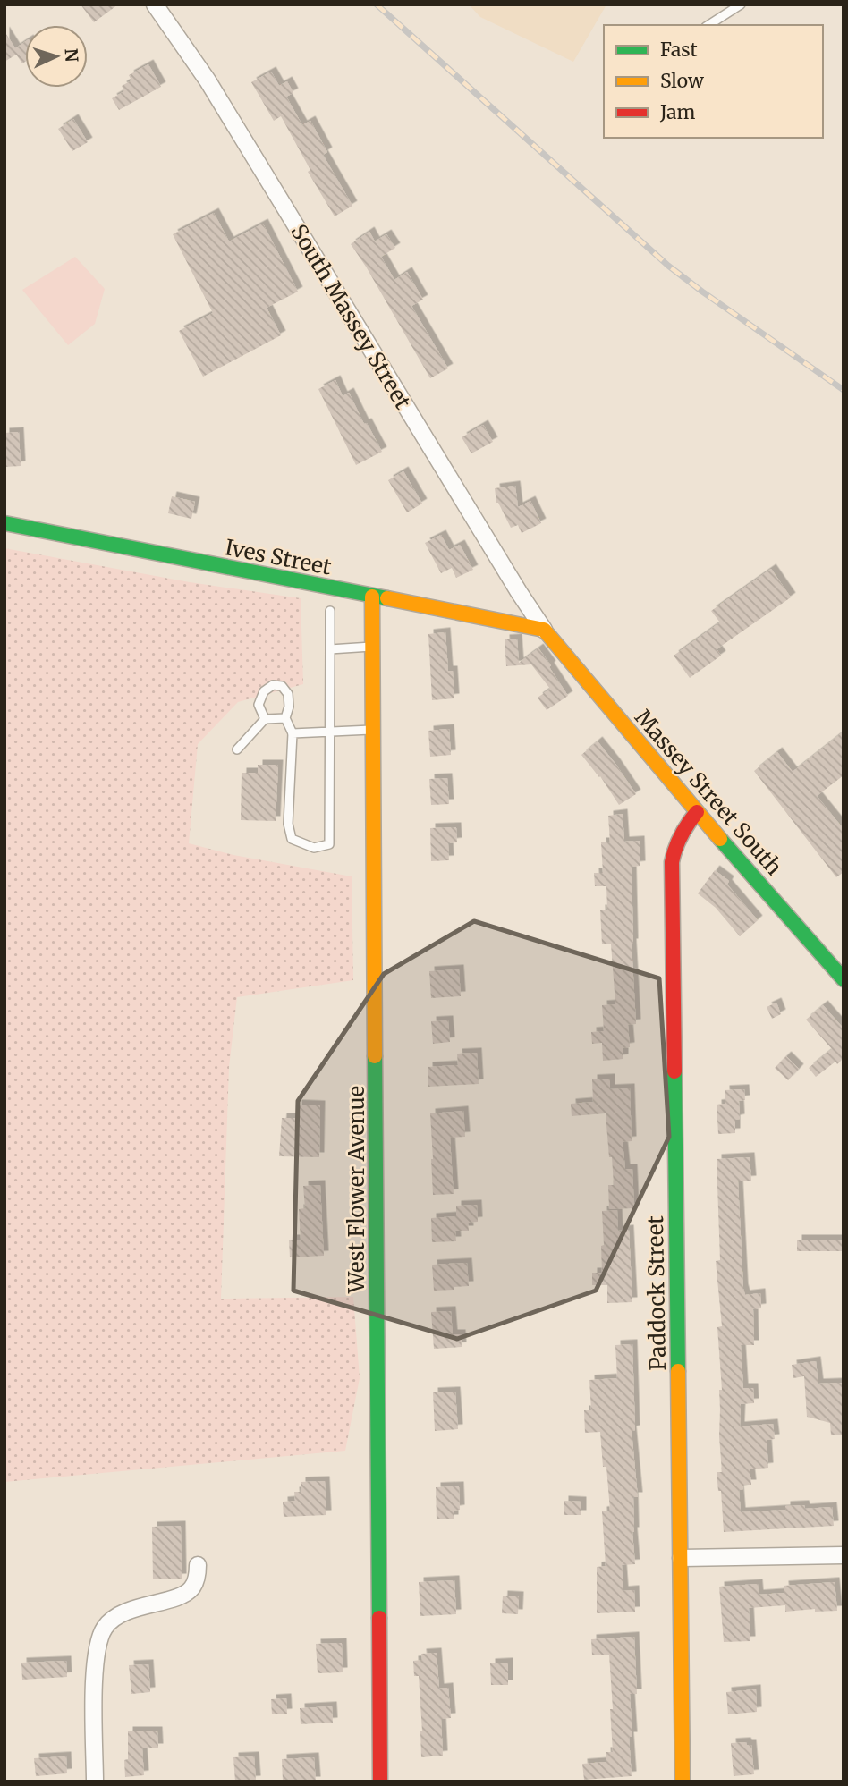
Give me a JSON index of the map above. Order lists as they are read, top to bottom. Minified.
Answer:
{"streets":{"street":["South Massey Street","Ives Street","Massey Street South","West Flower Avenue","Paddock Street"]},"crossings":[["South Massey Street","Ives Street"],["South Massey Street","Massey Street South"],["Ives Street","Massey Street South"],["Ives Street","West Flower Avenue"],["Massey Street South","Paddock Street"]],"legend":["Fast","Slow","Jam"],"north":"right"}
